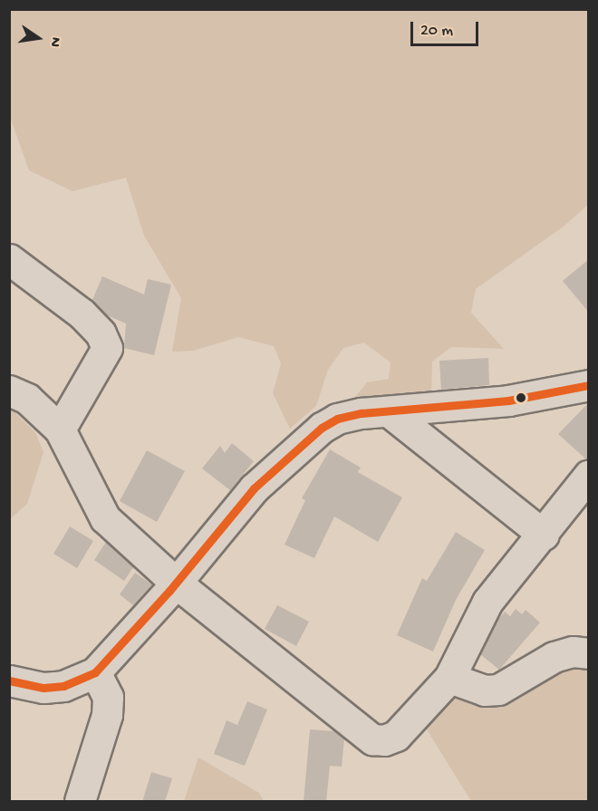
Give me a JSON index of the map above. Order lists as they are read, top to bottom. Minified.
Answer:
{"scale_bar":"20 m","north":"right"}
